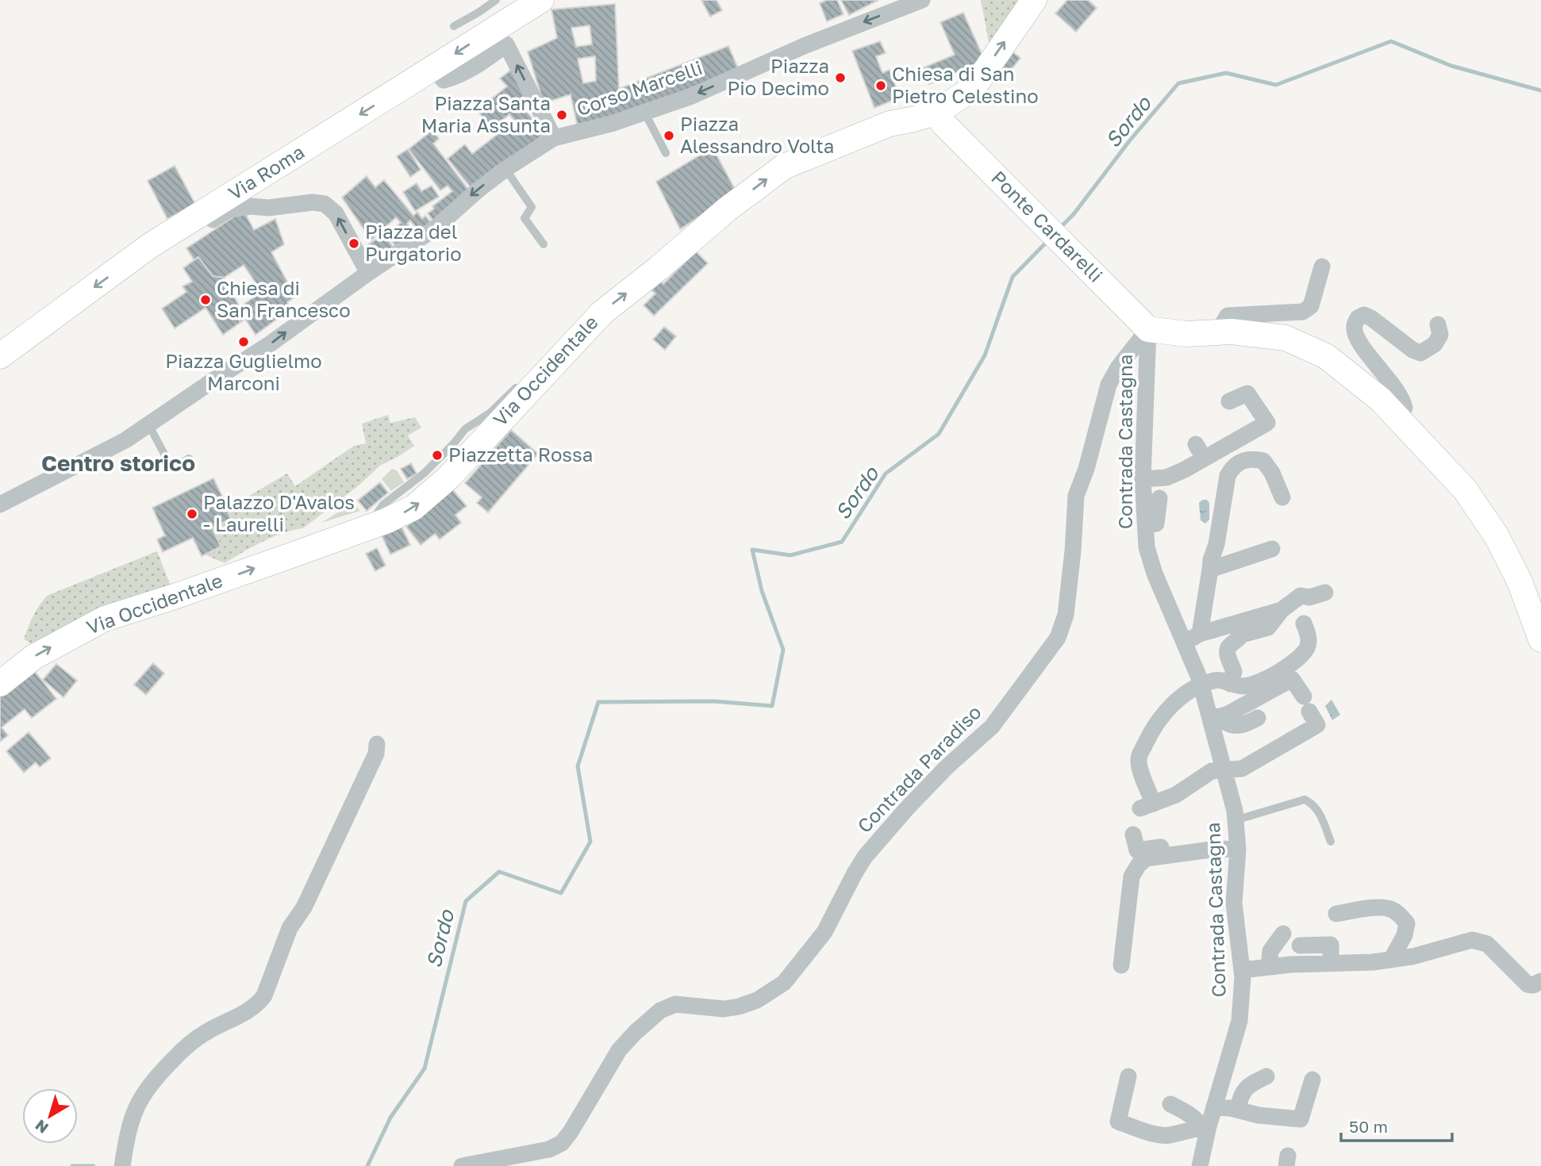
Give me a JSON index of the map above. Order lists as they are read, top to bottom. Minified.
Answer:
{"streets":{"main road":["Via Roma","Ponte Cardarelli","Via Occidentale"],"street":["Corso Marcelli","Contrada Castagna","Contrada Paradiso"]},"crossings":[["Ponte Cardarelli","Via Occidentale"],["Ponte Cardarelli","Contrada Castagna"],["Ponte Cardarelli","Contrada Paradiso"],["Contrada Castagna","Contrada Paradiso"]],"one_way":["Via Roma","Via Occidentale"],"districts":["Centro storico"],"water":["Sordo"],"places":["Piazza Pio Decimo","Chiesa di San Pietro Celestino","Piazza Santa Maria Assunta","Piazza Alessandro Volta","Piazza del Purgatorio","Chiesa di San Francesco","Piazza Guglielmo Marconi","Piazzetta Rossa","Palazzo D'Avalos - Laurelli"],"scale_bar":"50 m","north":"bottom left"}
